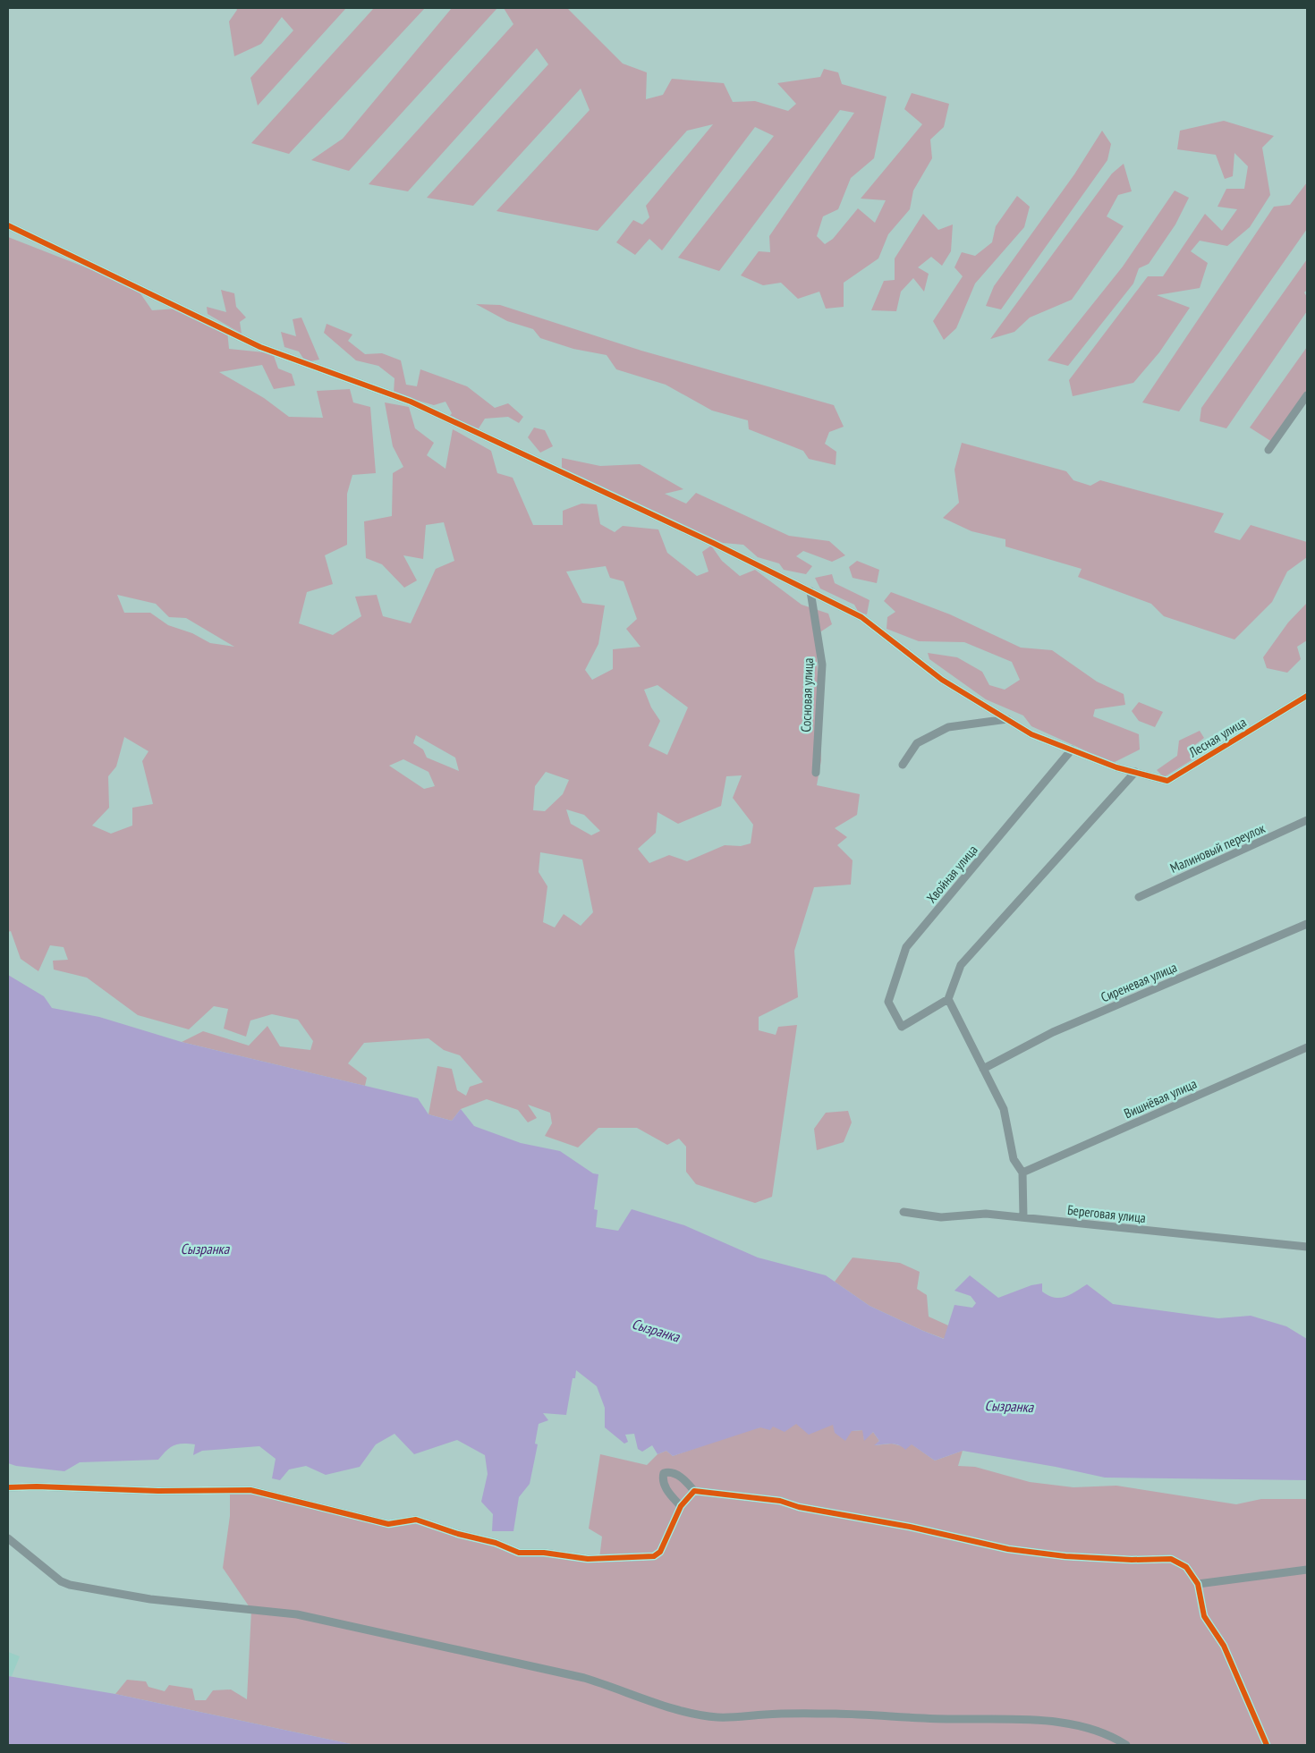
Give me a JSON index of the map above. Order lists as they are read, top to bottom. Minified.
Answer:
{"streets":{"street":["Сосновая улица","Лесная улица","Малиновый переулок","Хвойная улица","Сиреневая улица","Вишнёвая улица","Береговая улица"]},"crossings":[["Сосновая улица","Лесная улица"],["Лесная улица","Хвойная улица"]],"water":["Сызранка"]}
